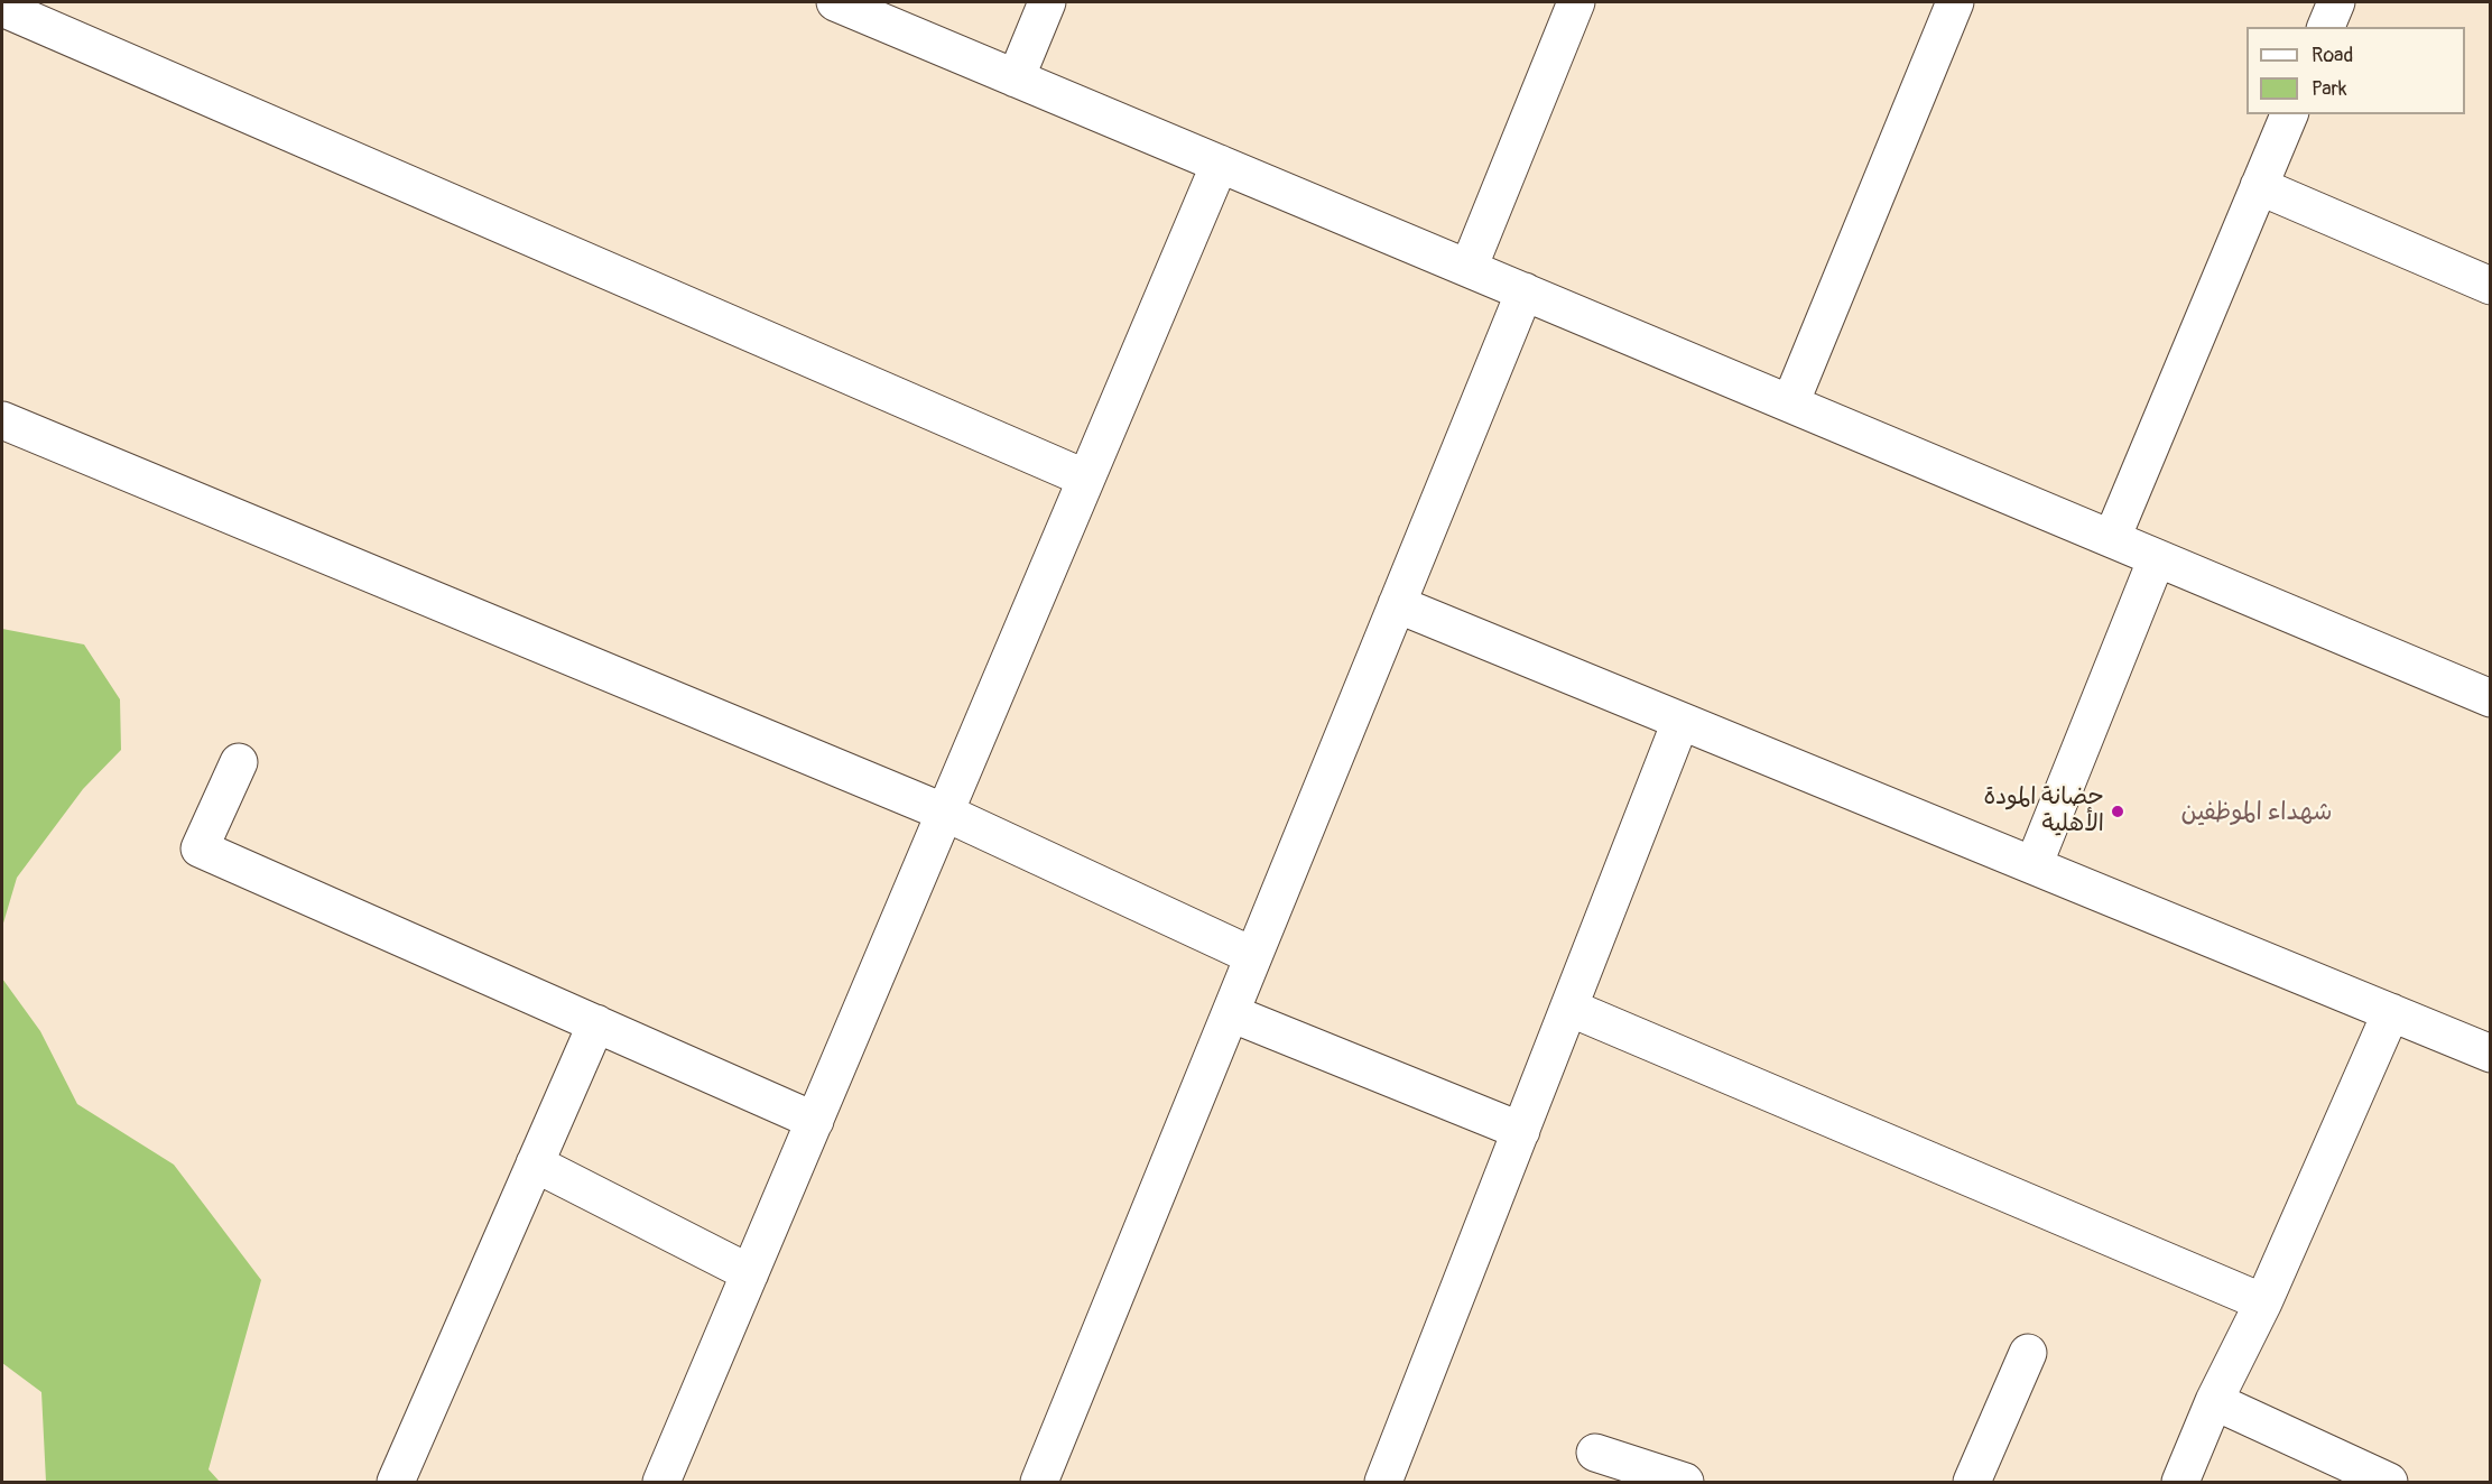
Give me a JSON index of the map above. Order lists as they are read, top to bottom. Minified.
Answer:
{"districts":["شهداء الموظفين"],"places":["حضانة المودة الأهلية"],"legend":["Road","Park"]}
